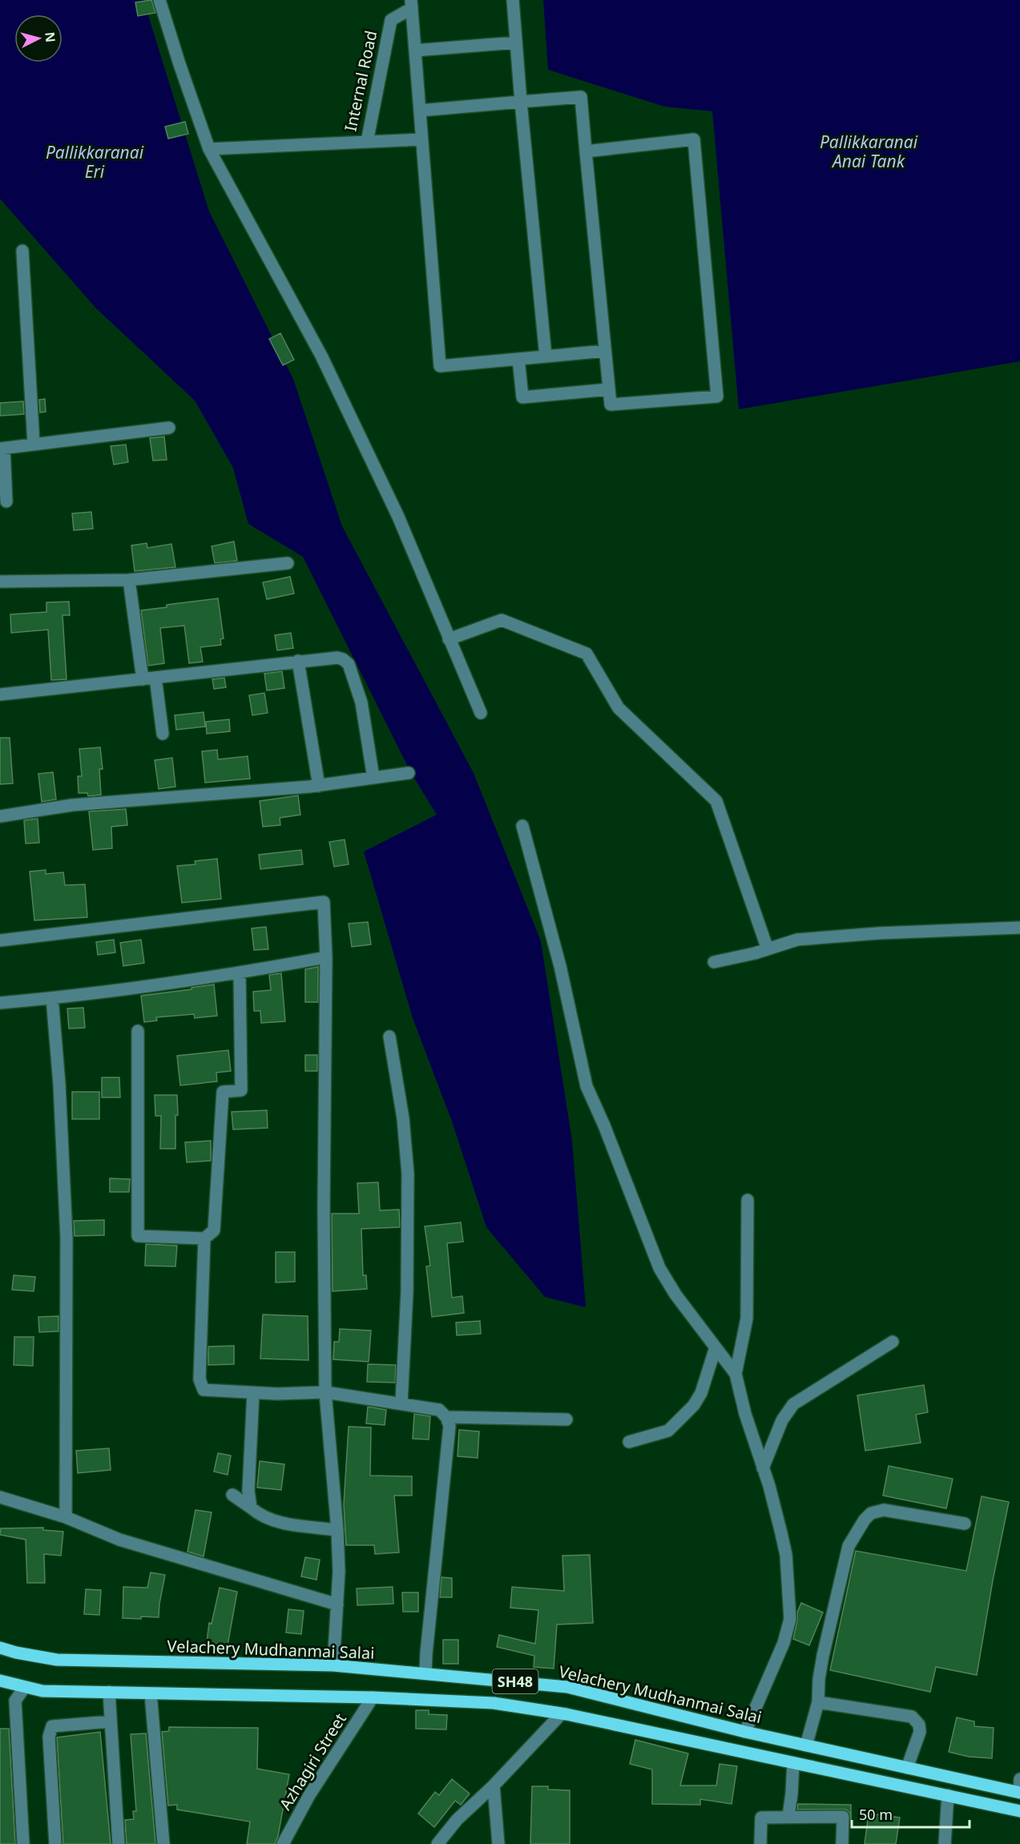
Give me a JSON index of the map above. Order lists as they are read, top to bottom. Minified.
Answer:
{"streets":{"main road":["Velachery Mudhanmai Salai","SH48"],"street":["Internal Road","Azhagiri Street"]},"crossings":[["SH48","Azhagiri Street"]],"water":["Pallikkaranai Anai Tank","Pallikkaranai Eri"],"scale_bar":"50 m","north":"right"}
